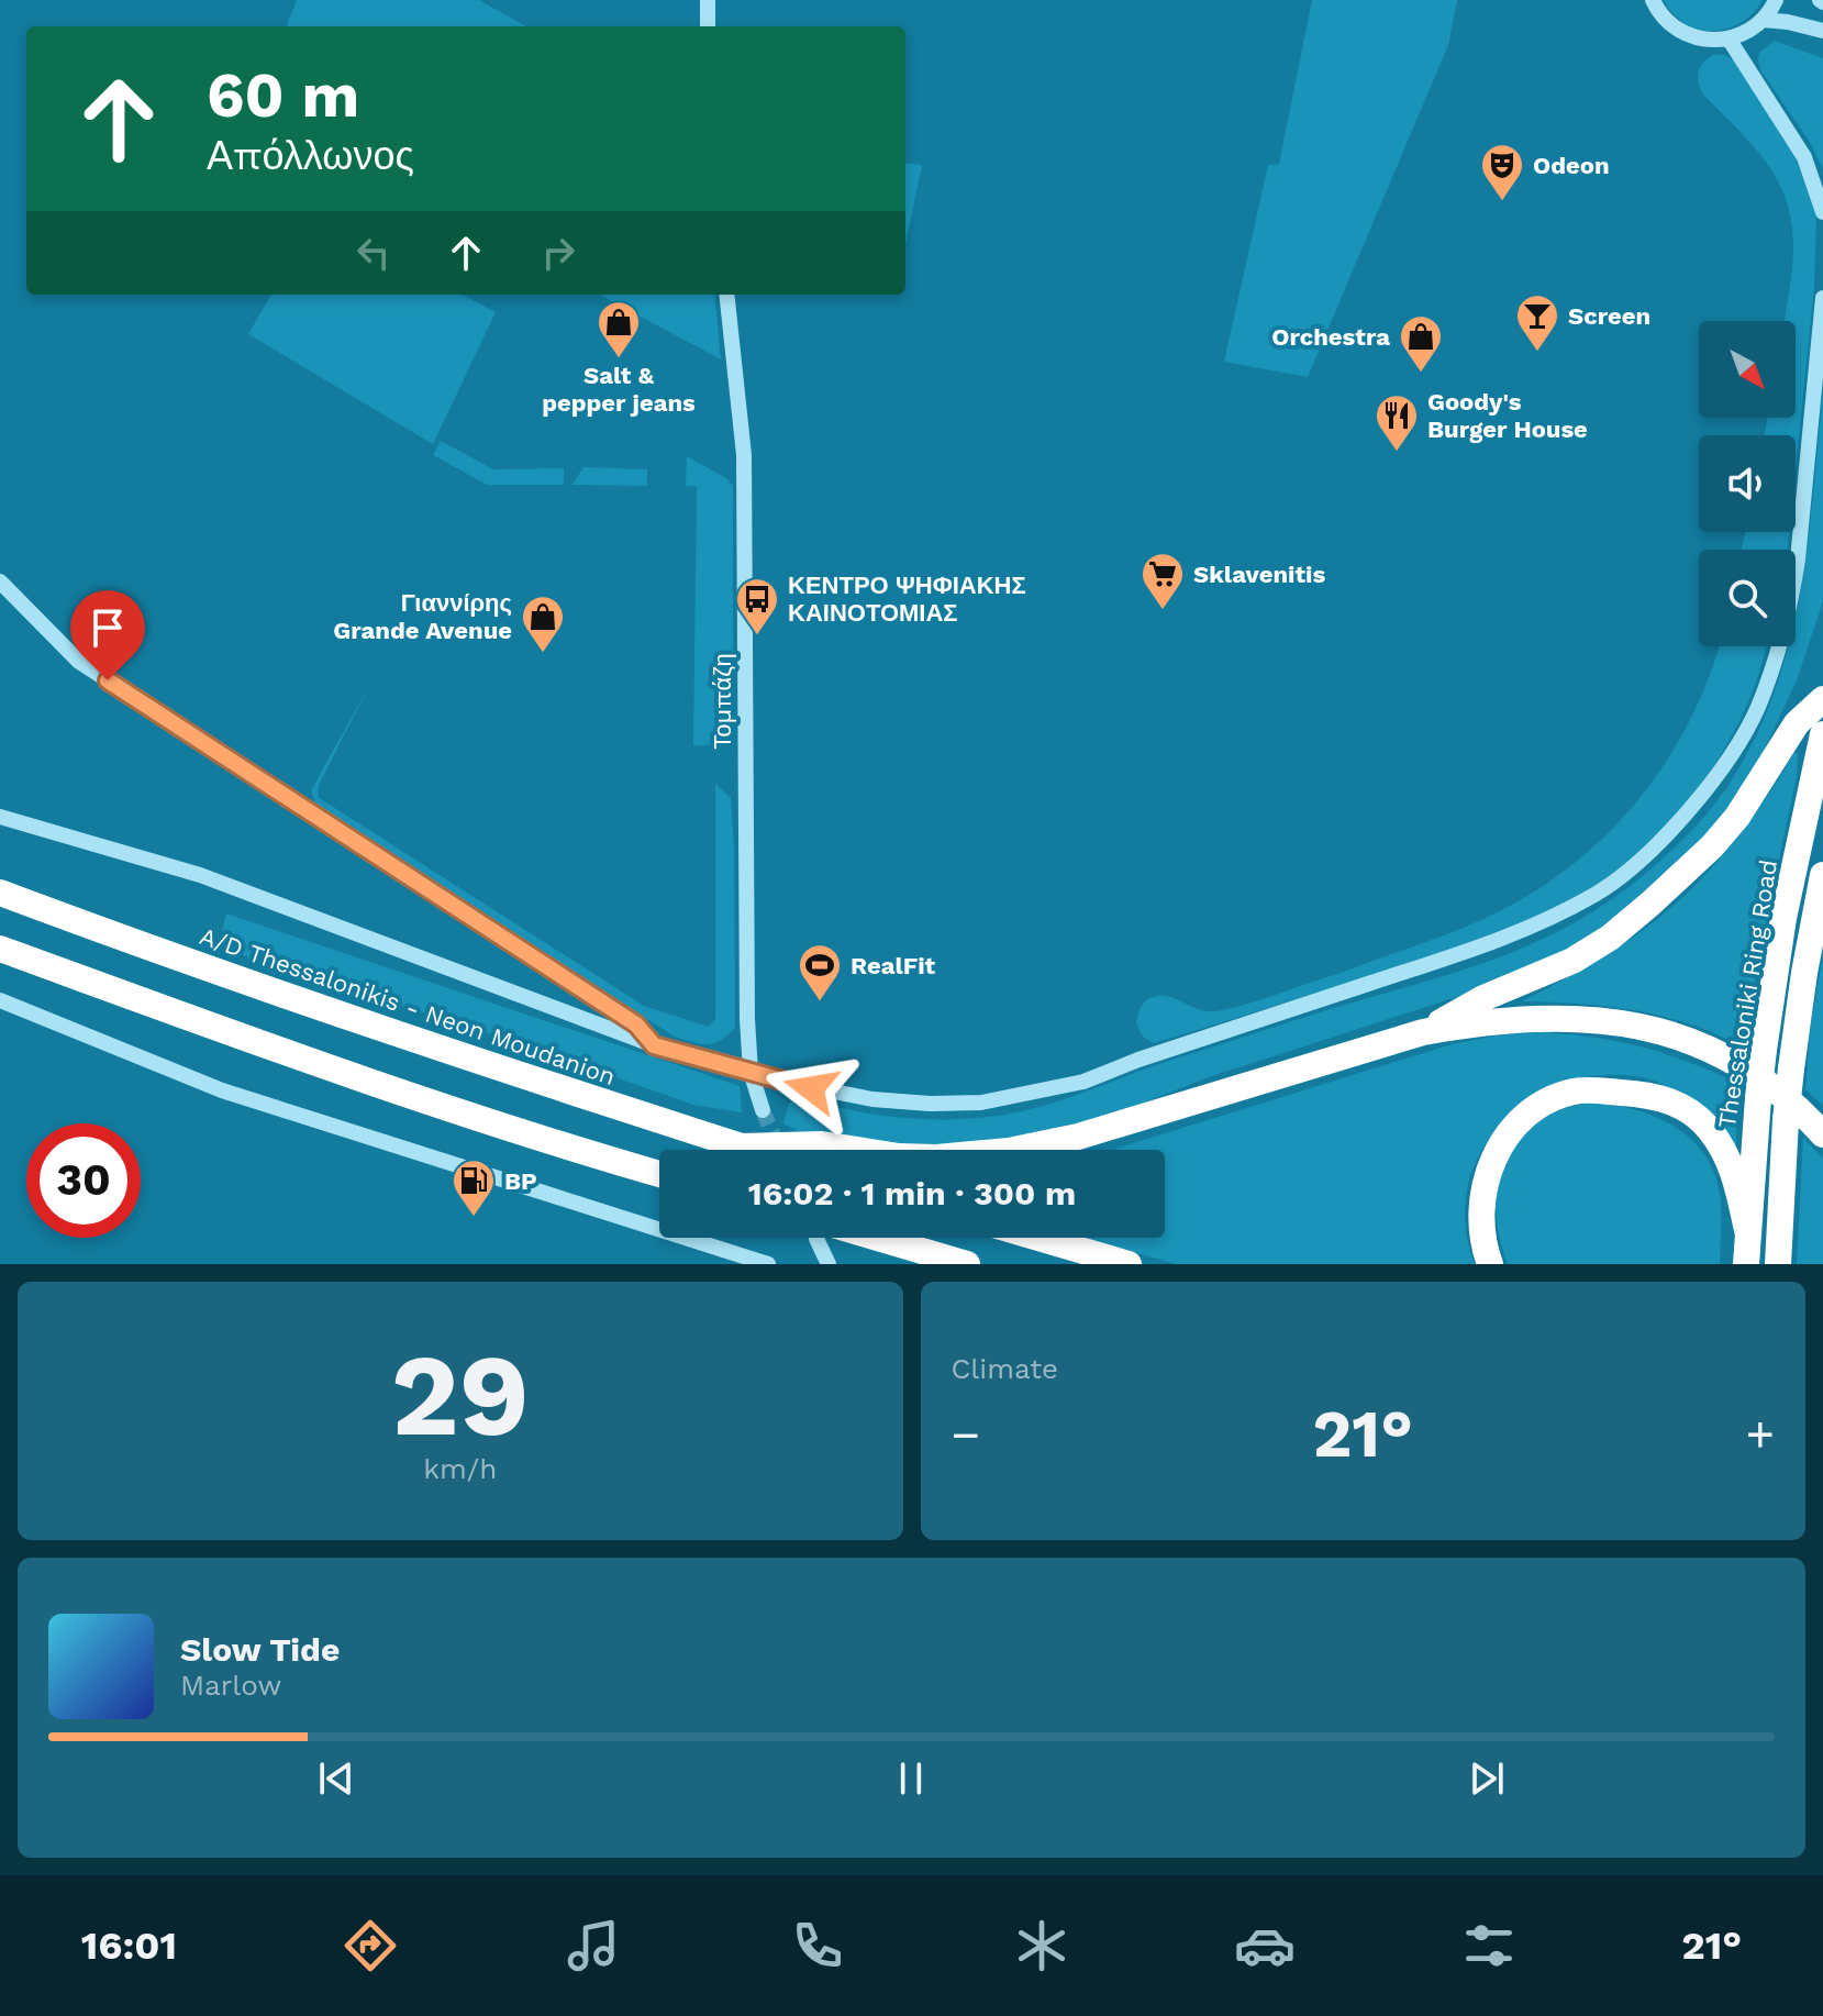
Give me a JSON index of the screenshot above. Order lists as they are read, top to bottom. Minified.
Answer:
{"streets":{"highway":["Thessaloniki Ring Road","A/D Thessalonikis - Neon Moudanion"],"street":["Τομπάζη"]},"places":{"theatre":["Odeon"],"bar":["Screen"],"shop":["Salt & pepper jeans","Orchestra","Γιαννίρης Grande Avenue"],"restaurant":["Goody's Burger House"],"supermarket":["Sklavenitis"],"bus stop":["ΚΕΝΤΡΟ ΨΗΦΙΑΚΗΣ ΚΑΙΝΟΤΟΜΙΑΣ"],"sports":["RealFit"],"fuel station":["BP"]},"north":"bottom right","page":{"turn":["60 m","Απόλλωνος"],"limit":"30","trip":"16:02 · 1 min · 300 m","tile":[["29","km/h"],"Climate"],"heat":["−","21°","+"],"song":["Slow Tide","Marlow"],"tabs":["16:01","21°"]}}
